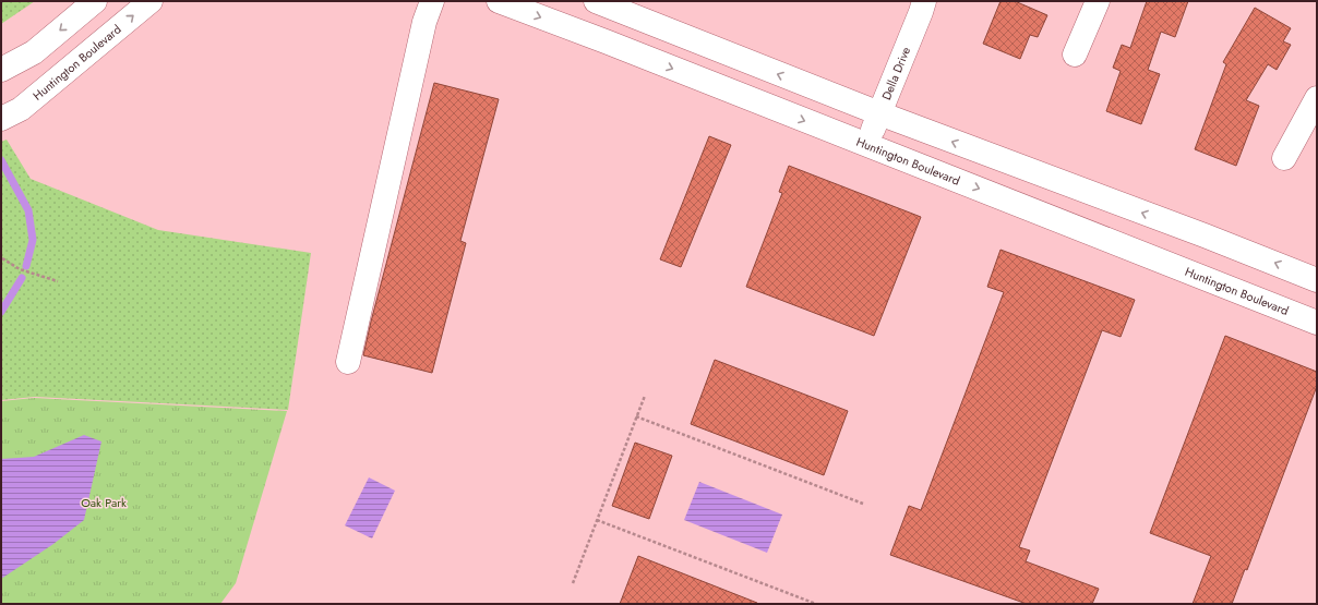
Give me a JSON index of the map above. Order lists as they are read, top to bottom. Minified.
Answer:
{"streets":{"street":["Huntington Boulevard","Della Drive"]},"crossings":[["Huntington Boulevard","Della Drive"]],"parks":["Oak Park"]}
